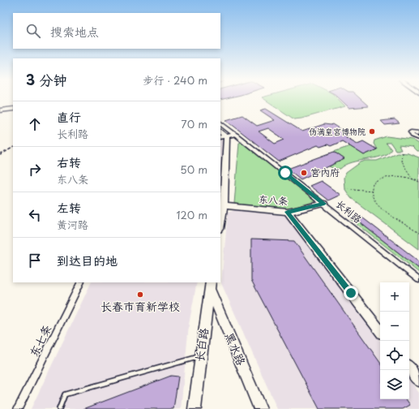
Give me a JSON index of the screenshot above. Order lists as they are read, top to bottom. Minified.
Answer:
{"streets":{"street":["东八条","长利路","东七条","长白路","黑水路"]},"crossings":[["东八条","长利路"],["长白路","黑水路"]],"places":["伪满皇宫博物院","宫内府","长春市育新学校"],"page":{"search":"搜索地点","heading":["3 分钟","步行 · 240 m"],"list":[["直行","长利路","70 m"],["右转","东八条","50 m"],["左转","黄河路","120 m"],"到达目的地"],"map_buttons":["+","−"]}}
